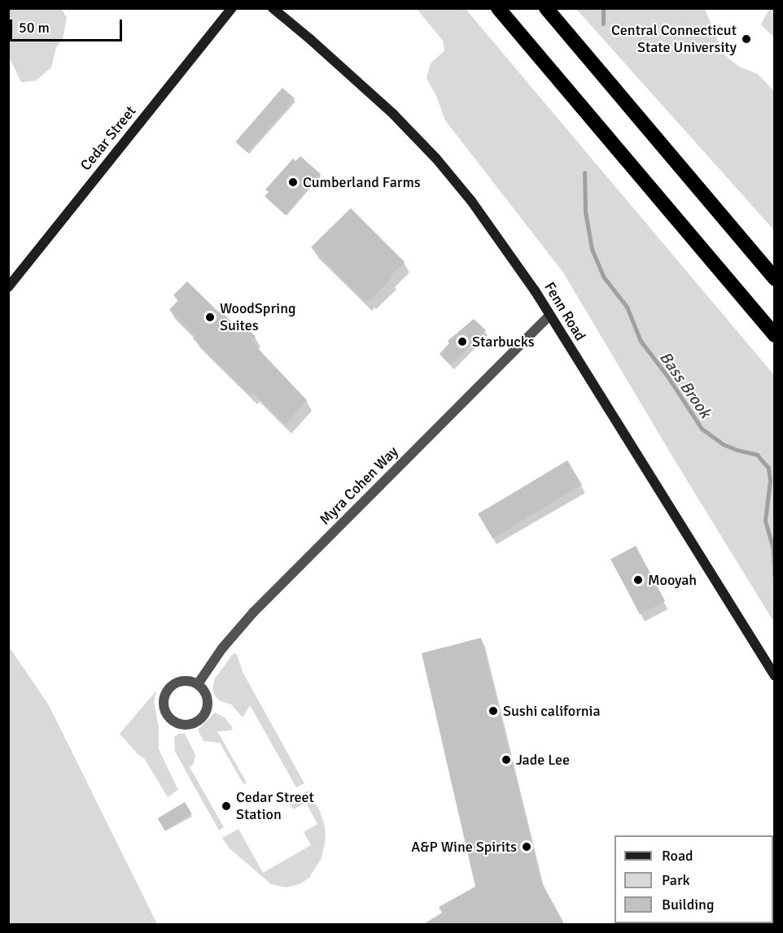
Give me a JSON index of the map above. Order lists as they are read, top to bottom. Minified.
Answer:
{"streets":{"main road":["Cedar Street","Fenn Road"],"street":["Myra Cohen Way"]},"crossings":[["Fenn Road","Myra Cohen Way"]],"water":["Bass Brook"],"places":["Central Connecticut State University","Cumberland Farms","WoodSpring Suites","Starbucks","Mooyah","Sushi california","Jade Lee","Cedar Street Station","A&P Wine Spirits"],"legend":["Road","Park","Building"],"scale_bar":"50 m"}
